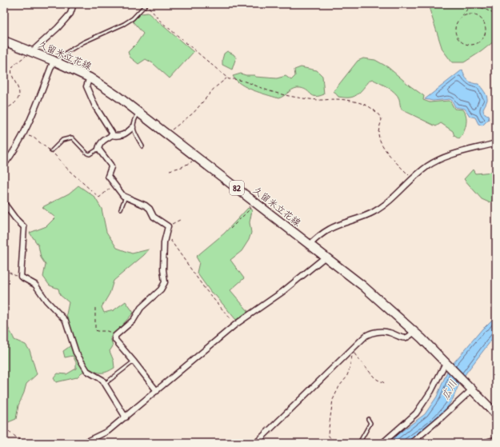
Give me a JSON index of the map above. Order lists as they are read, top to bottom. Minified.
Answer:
{"streets":{"main road":["久留米立花線","82"]},"water":["広川"]}
